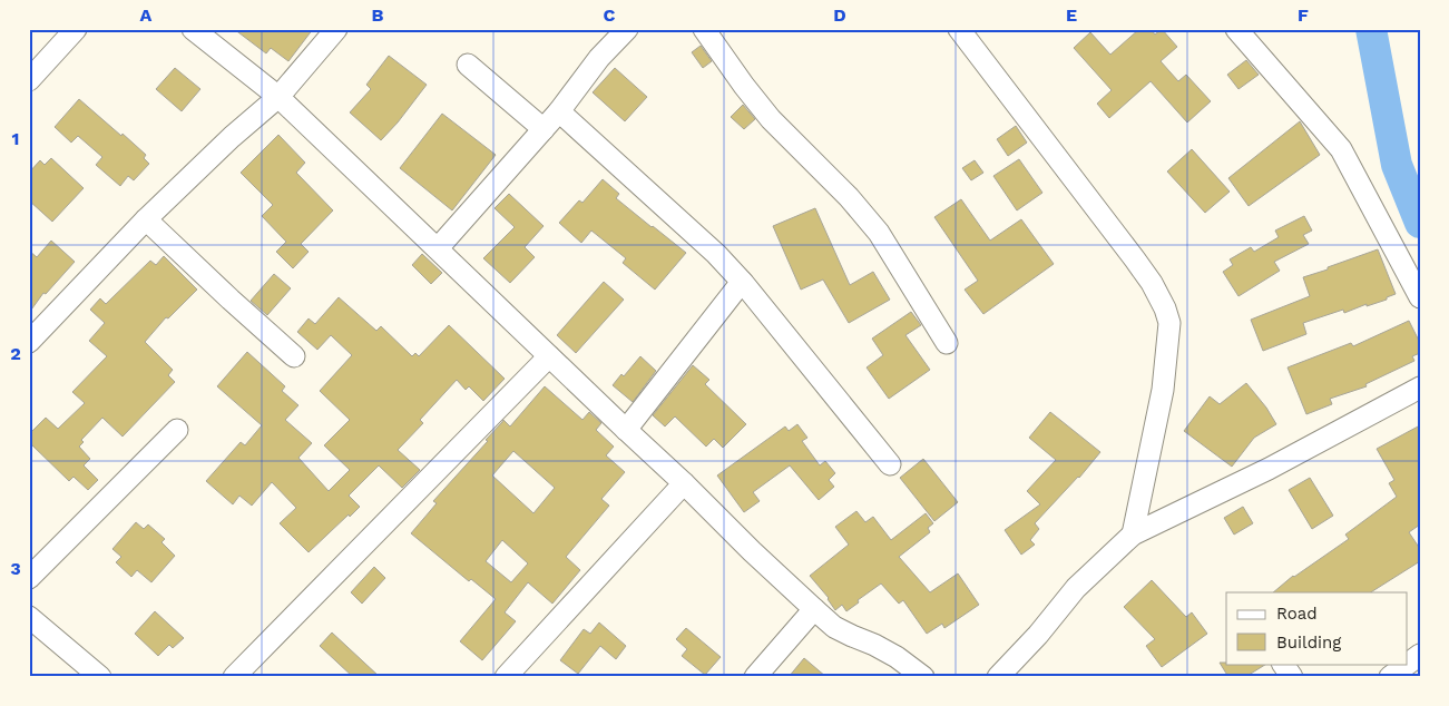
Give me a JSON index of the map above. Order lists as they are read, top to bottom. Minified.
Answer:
{"legend":["Road","Building"],"grid":{"columns":["A","B","C","D","E","F"],"rows":["1","2","3"]}}
